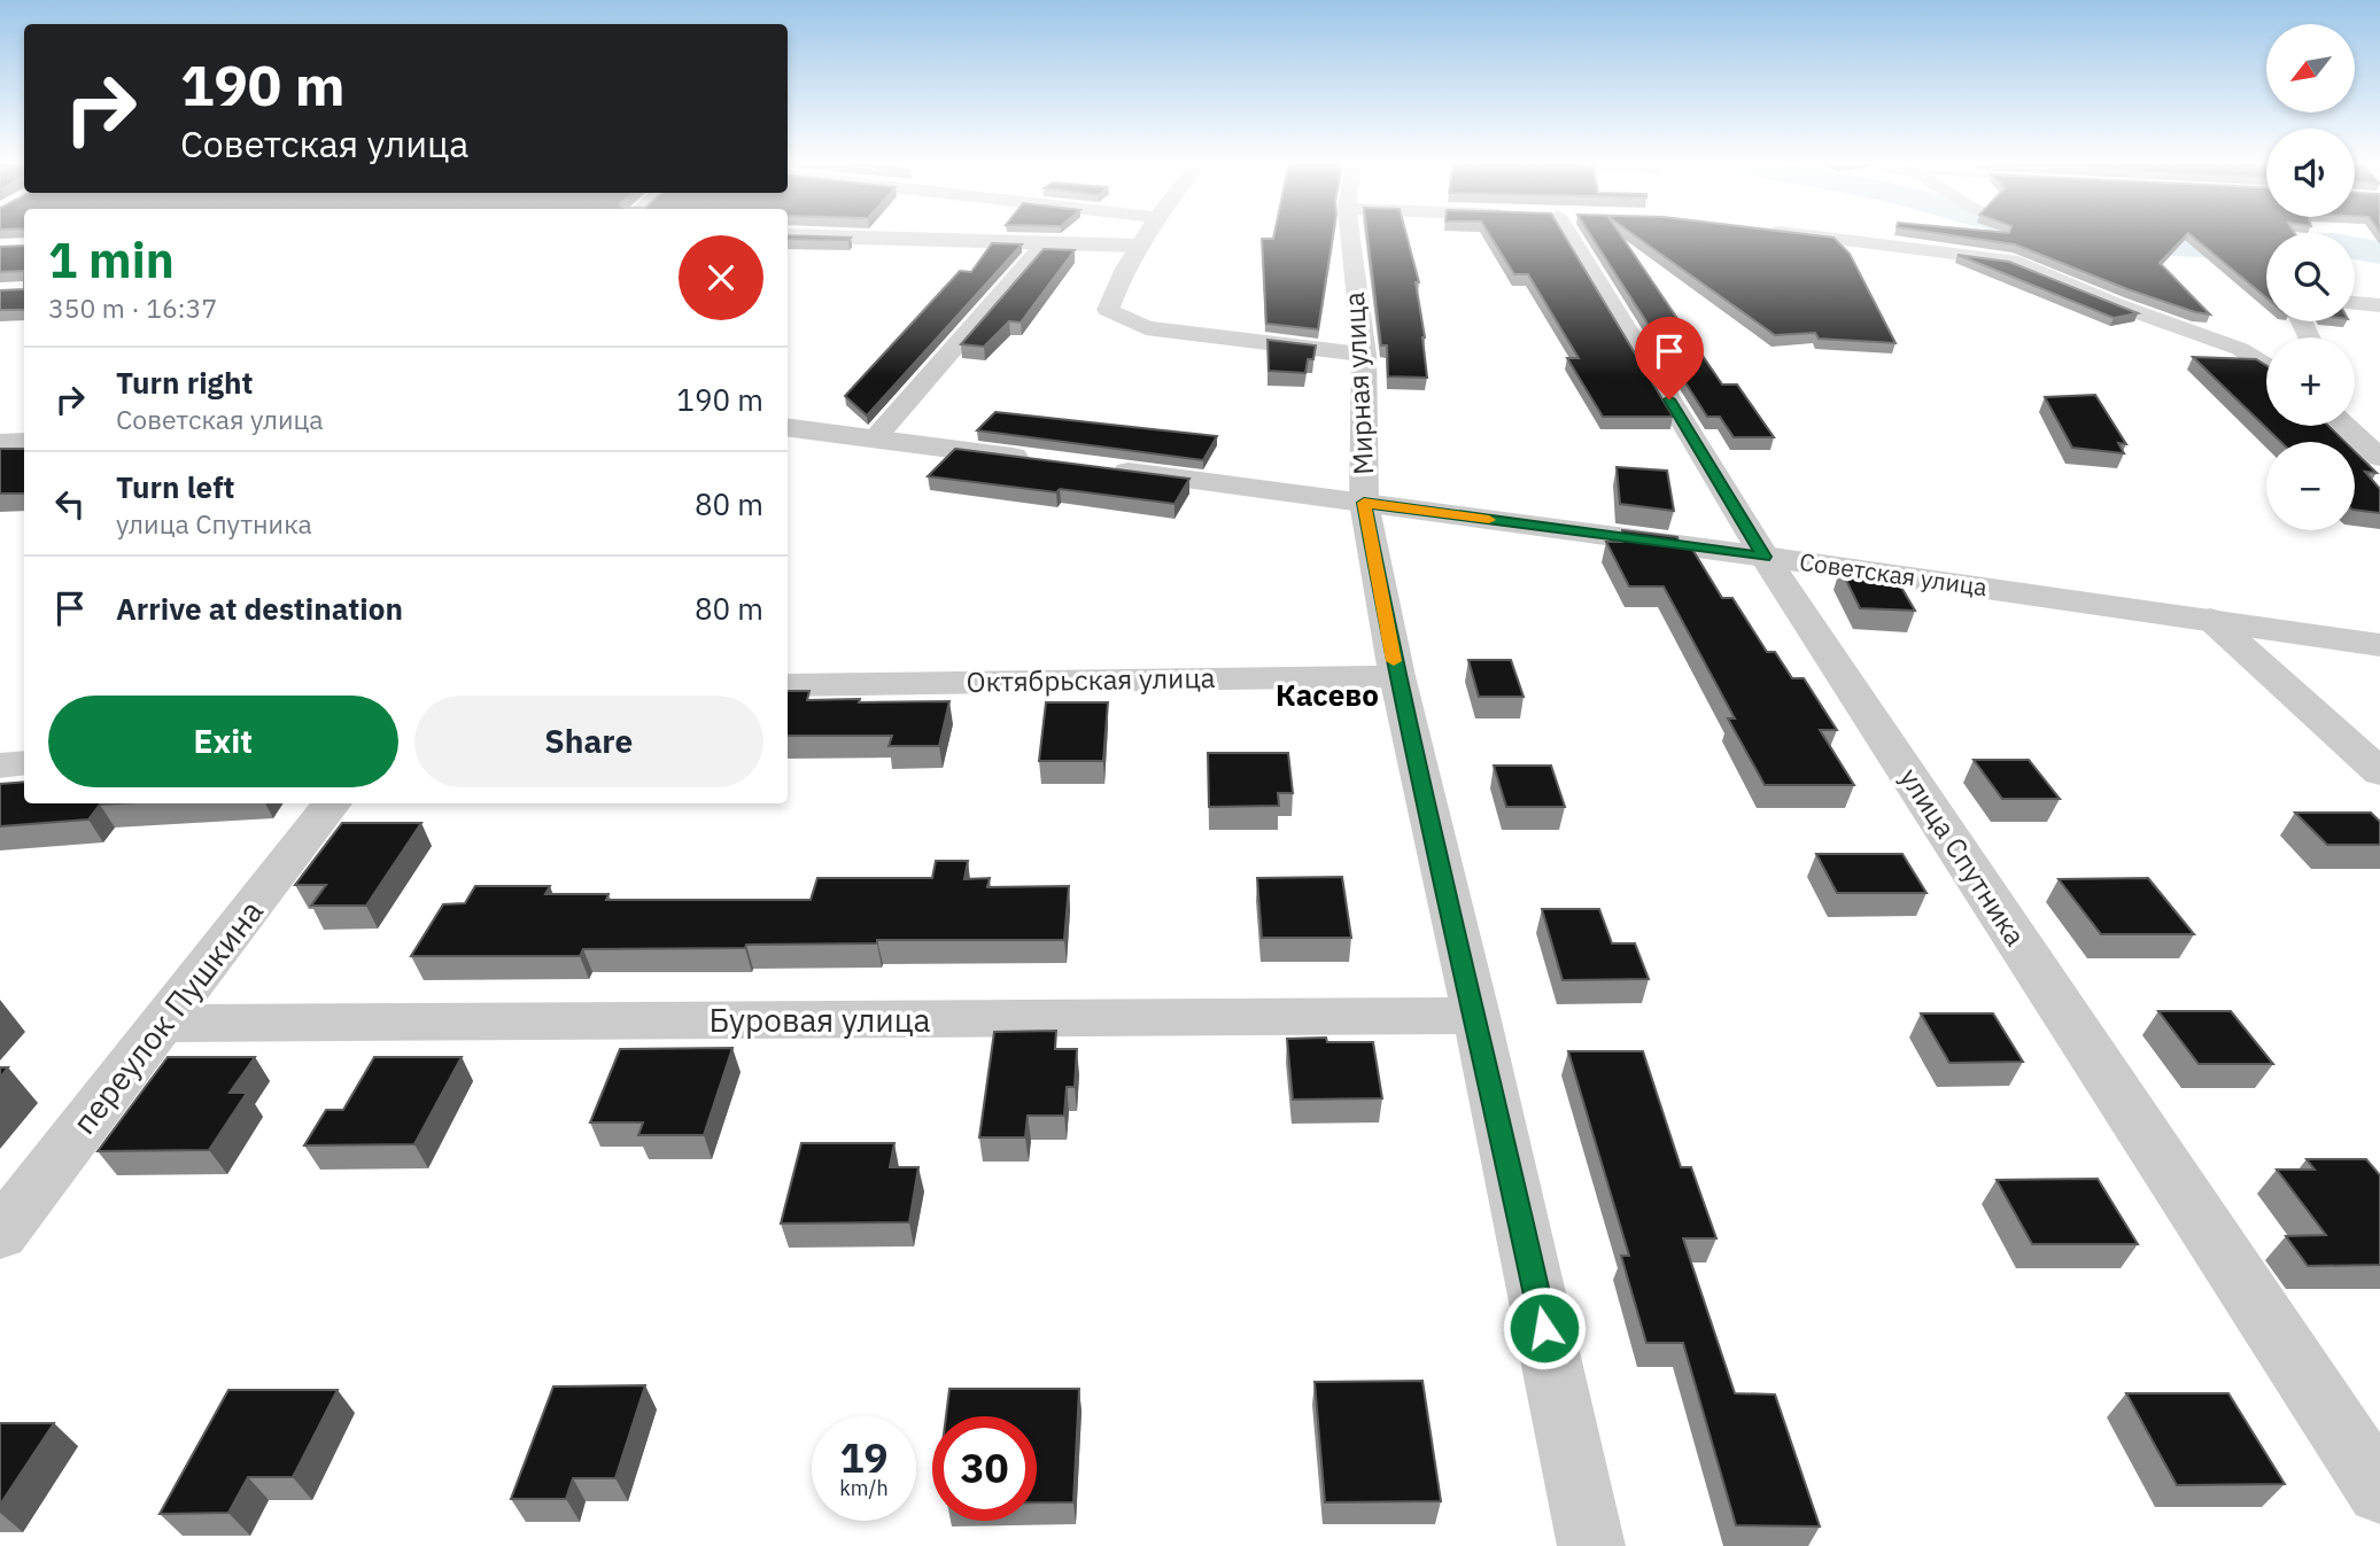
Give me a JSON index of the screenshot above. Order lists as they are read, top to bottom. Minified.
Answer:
{"streets":{"street":["Мирная улица","Советская улица","Октябрьская улица","улица Спутника","переулок Пушкина","Буровая улица"]},"crossings":[["Мирная улица","Советская улица"],["Мирная улица","Октябрьская улица"],["Мирная улица","Буровая улица"],["Советская улица","улица Спутника"],["переулок Пушкина","Буровая улица"]],"districts":["Касево"],"north":"bottom left","page":{"map_buttons":["+","−"],"turn":["190 m","Советская улица"],"heading":["1 min","350 m · 16:37"],"list":[{"name":"Turn right","note":"Советская улица","value":"190 m"},{"name":"Turn left","note":"улица Спутника","value":"80 m"},{"name":"Arrive at destination","value":"80 m"}],"buttons":["Exit","Share"],"speed":"19 km/h","limit":"30"}}
